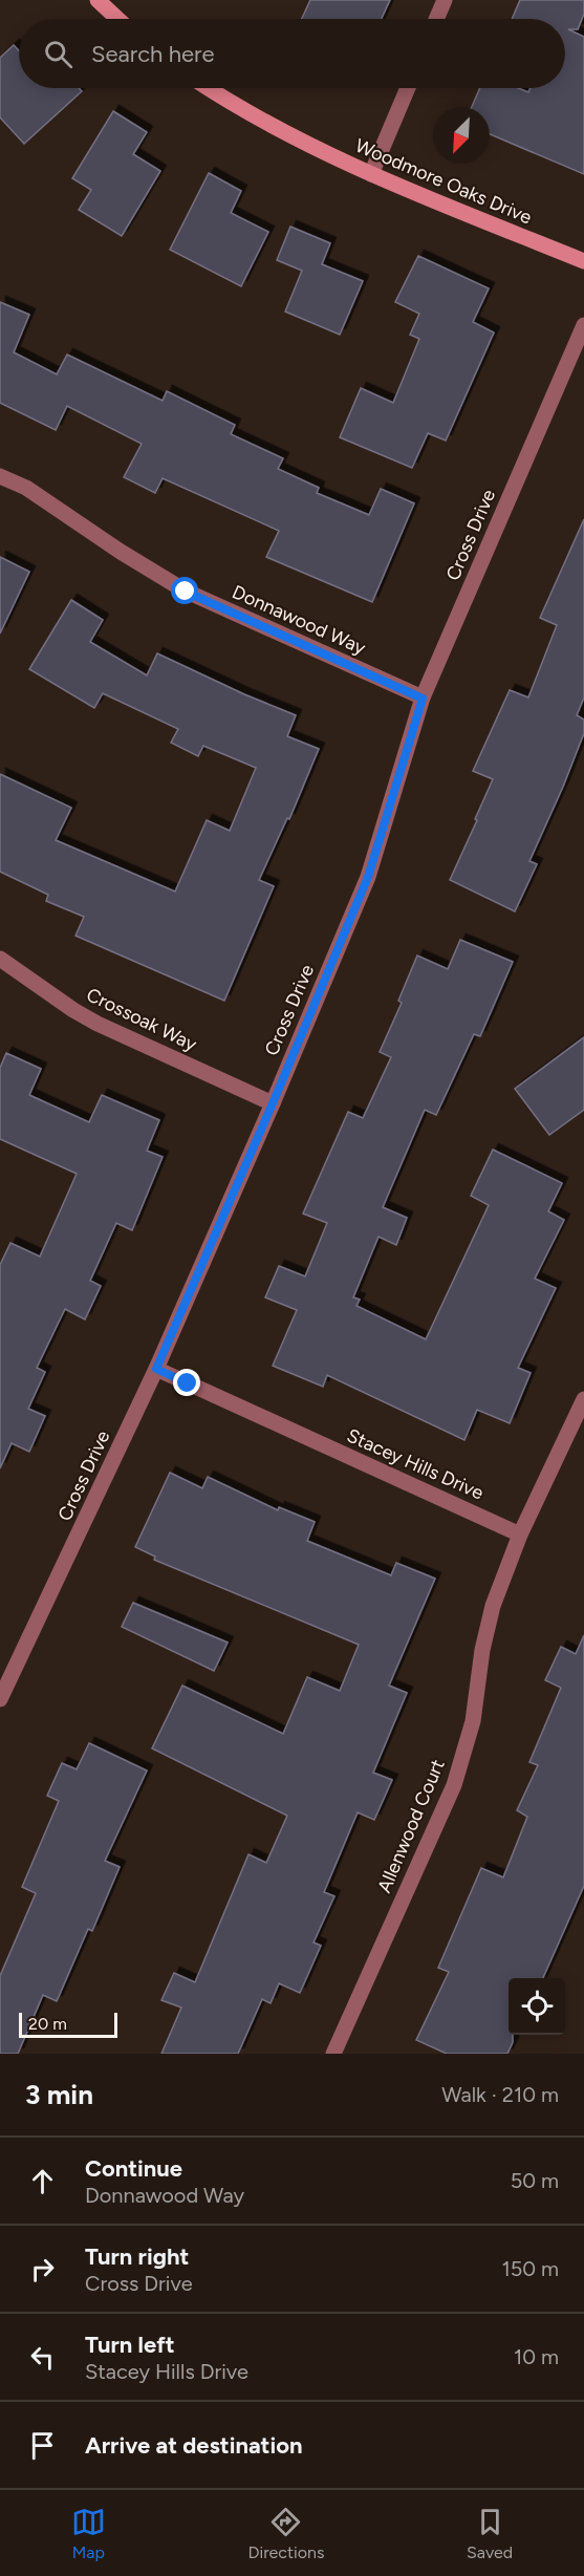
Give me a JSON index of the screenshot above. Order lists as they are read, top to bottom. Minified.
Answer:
{"streets":{"street":["Woodmore Oaks Drive","Cross Drive","Donnawood Way","Crossoak Way","Stacey Hills Drive","Allenwood Court"]},"crossings":[["Cross Drive","Donnawood Way"],["Cross Drive","Crossoak Way"],["Cross Drive","Stacey Hills Drive"],["Stacey Hills Drive","Allenwood Court"]],"scale_bar":"20 m","north":"bottom left","page":{"search":"Search here","scale":"20 m","heading":["3 min","Walk · 210 m"],"list":[["Continue","Donnawood Way","50 m"],["Turn right","Cross Drive","150 m"],["Turn left","Stacey Hills Drive","10 m"],"Arrive at destination"],"nav":["Map","Directions","Saved"]}}
